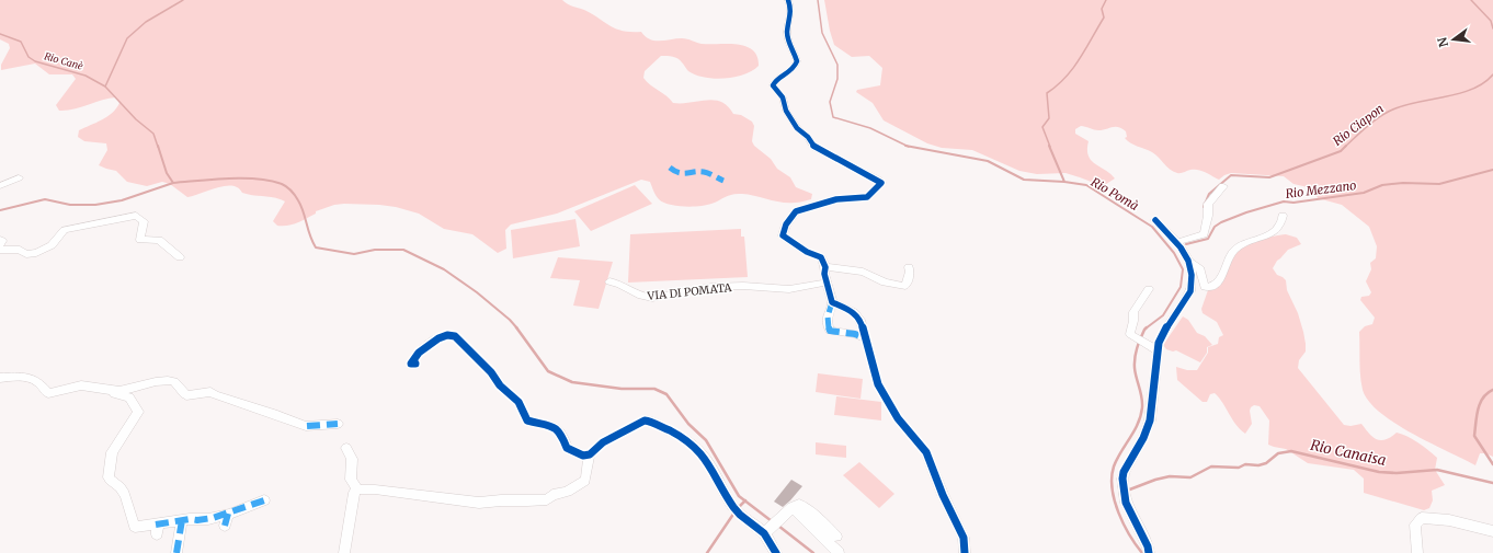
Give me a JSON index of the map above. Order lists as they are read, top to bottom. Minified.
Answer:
{"streets":{"street":["VIA DI POMATA"]},"water":["Rio Canè","Rio Ciapon","Rio Mezzano","Rio Pomà","Rio Canaisa"],"north":"left"}
